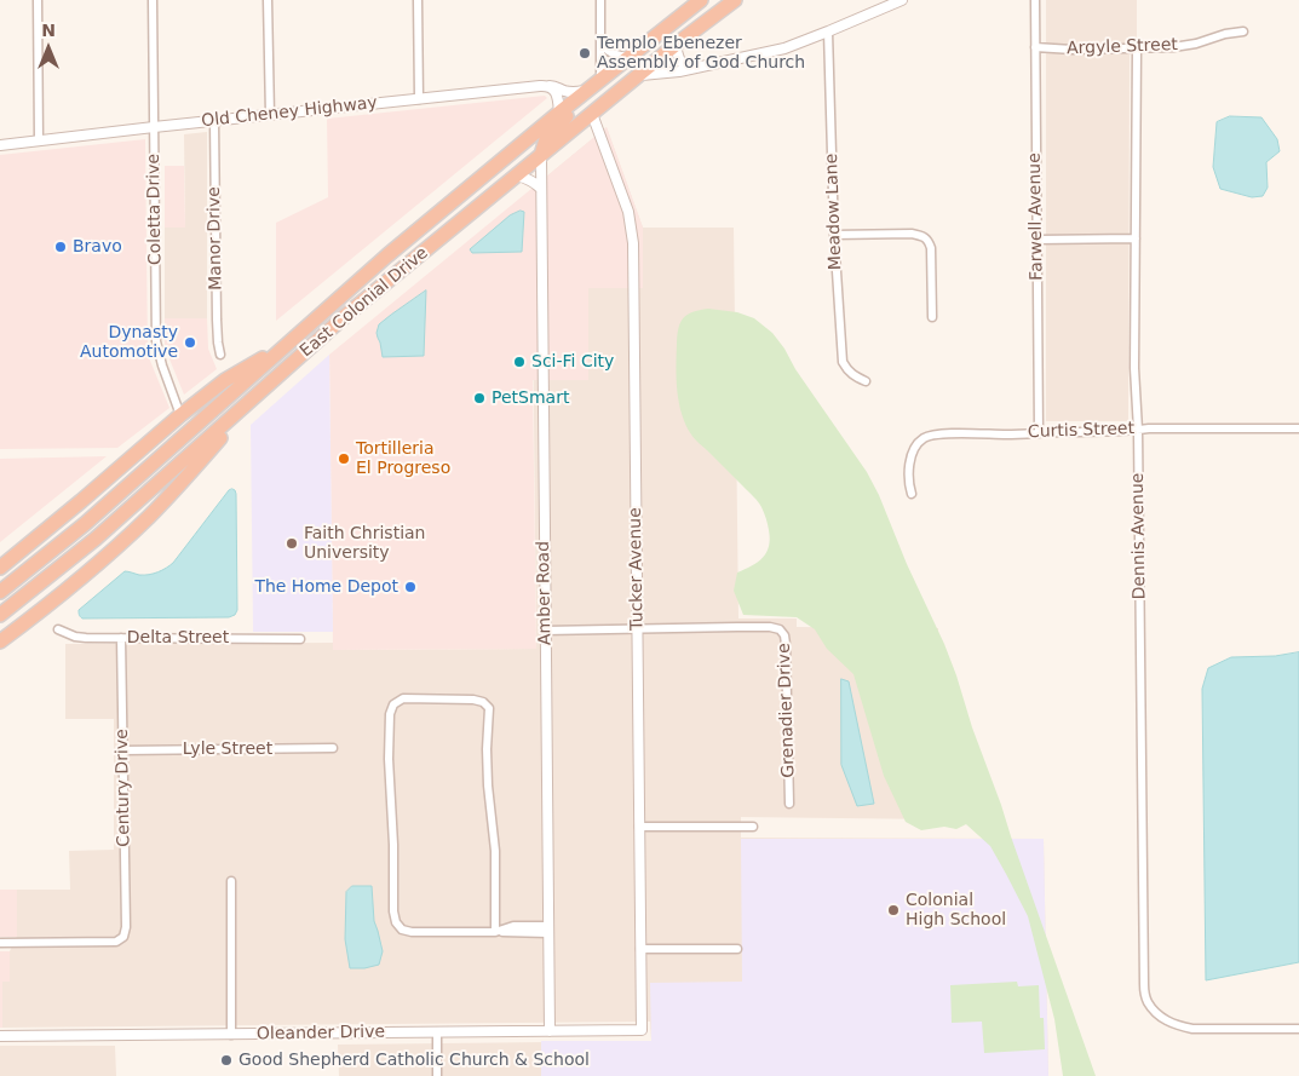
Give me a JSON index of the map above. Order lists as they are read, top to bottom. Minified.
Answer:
{"streets":{"highway":["East Colonial Drive"],"street":["Argyle Street","Old Cheney Highway","Coletta Drive","Meadow Lane","Farwell Avenue","Manor Drive","Curtis Street","Dennis Avenue","Tucker Avenue","Amber Road","Delta Street","Grenadier Drive","Lyle Street","Century Drive","Oleander Drive"]},"crossings":[["Argyle Street","Farwell Avenue"],["Argyle Street","Dennis Avenue"],["Old Cheney Highway","Coletta Drive"],["Old Cheney Highway","Manor Drive"],["Old Cheney Highway","East Colonial Drive"],["Farwell Avenue","Curtis Street"],["East Colonial Drive","Tucker Avenue"],["East Colonial Drive","Amber Road"],["Curtis Street","Dennis Avenue"],["Tucker Avenue","Grenadier Drive"],["Tucker Avenue","Oleander Drive"],["Amber Road","Oleander Drive"],["Delta Street","Century Drive"],["Lyle Street","Century Drive"]],"places":["Templo Ebenezer Assembly of God Church","Bravo","Dynasty Automotive","Sci-Fi City","PetSmart","Tortilleria El Progreso","Faith Christian University","The Home Depot","Colonial High School","Good Shepherd Catholic Church & School"],"north":"top"}
